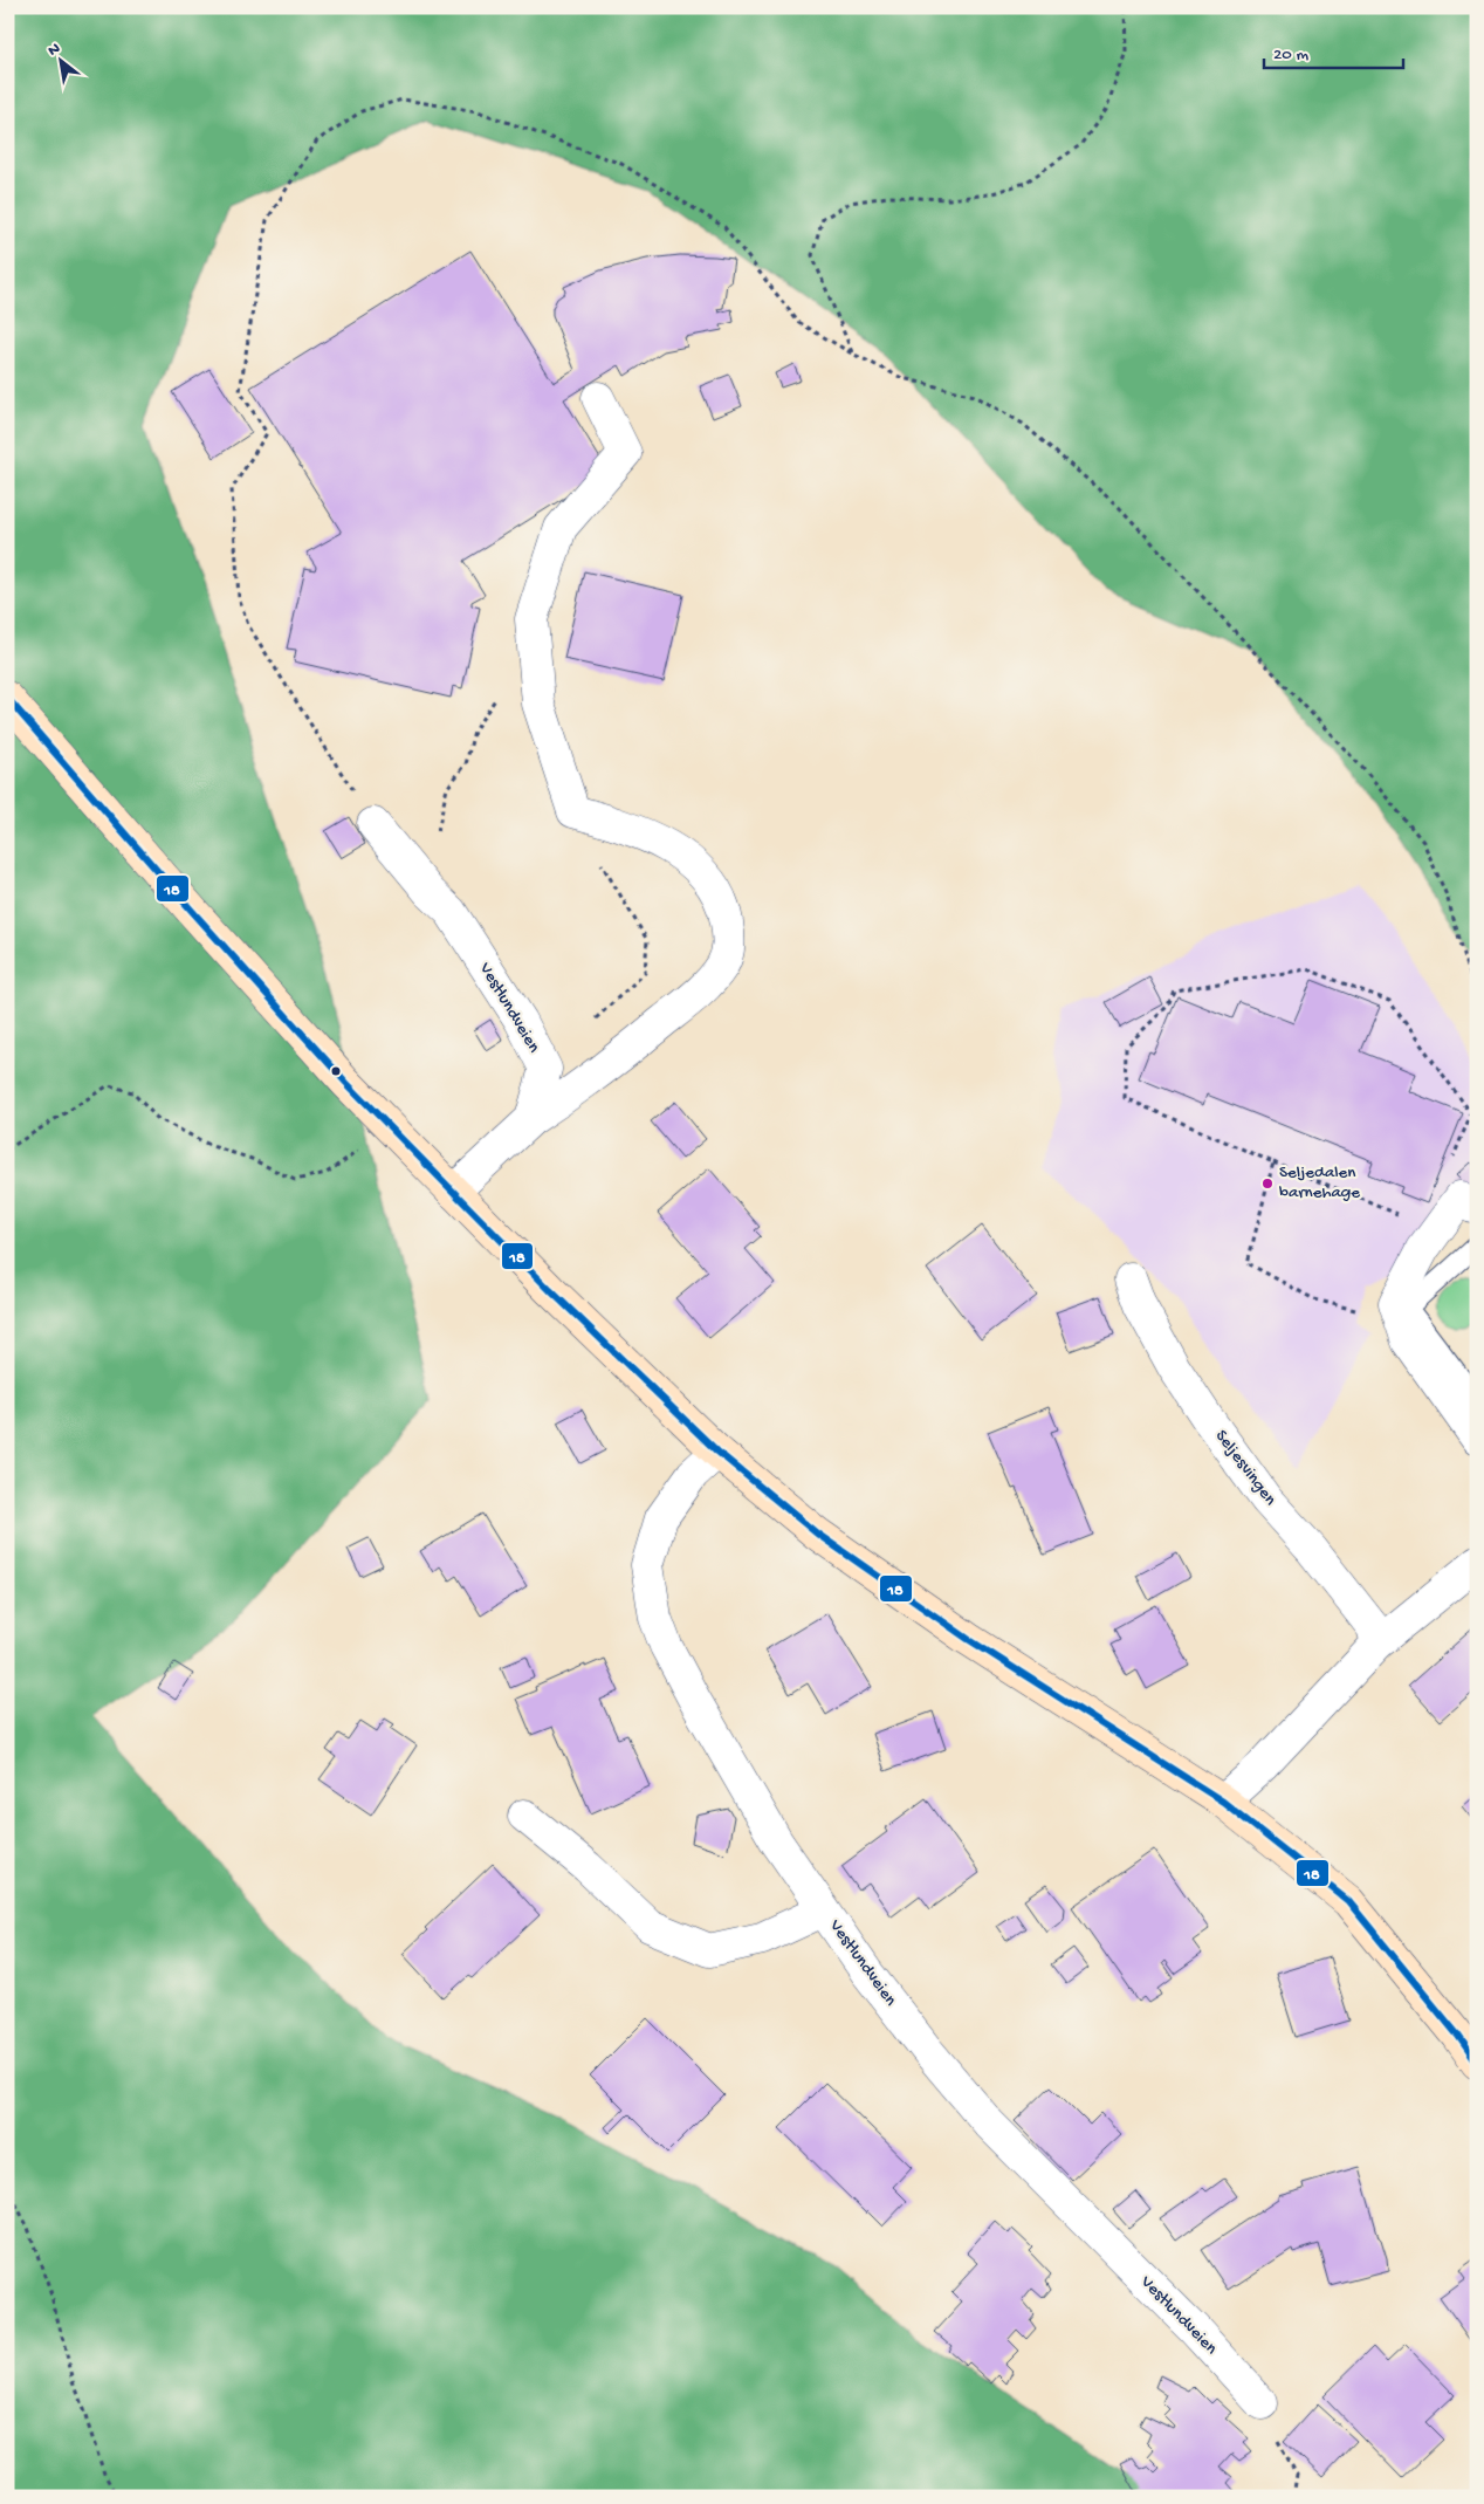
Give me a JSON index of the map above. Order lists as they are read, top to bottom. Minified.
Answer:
{"streets":{"street":["Vestlundveien","Seljesvingen"]},"places":["Seljedalen barnehage"],"lines":["transit line 18"],"scale_bar":"20 m","north":"top left"}
